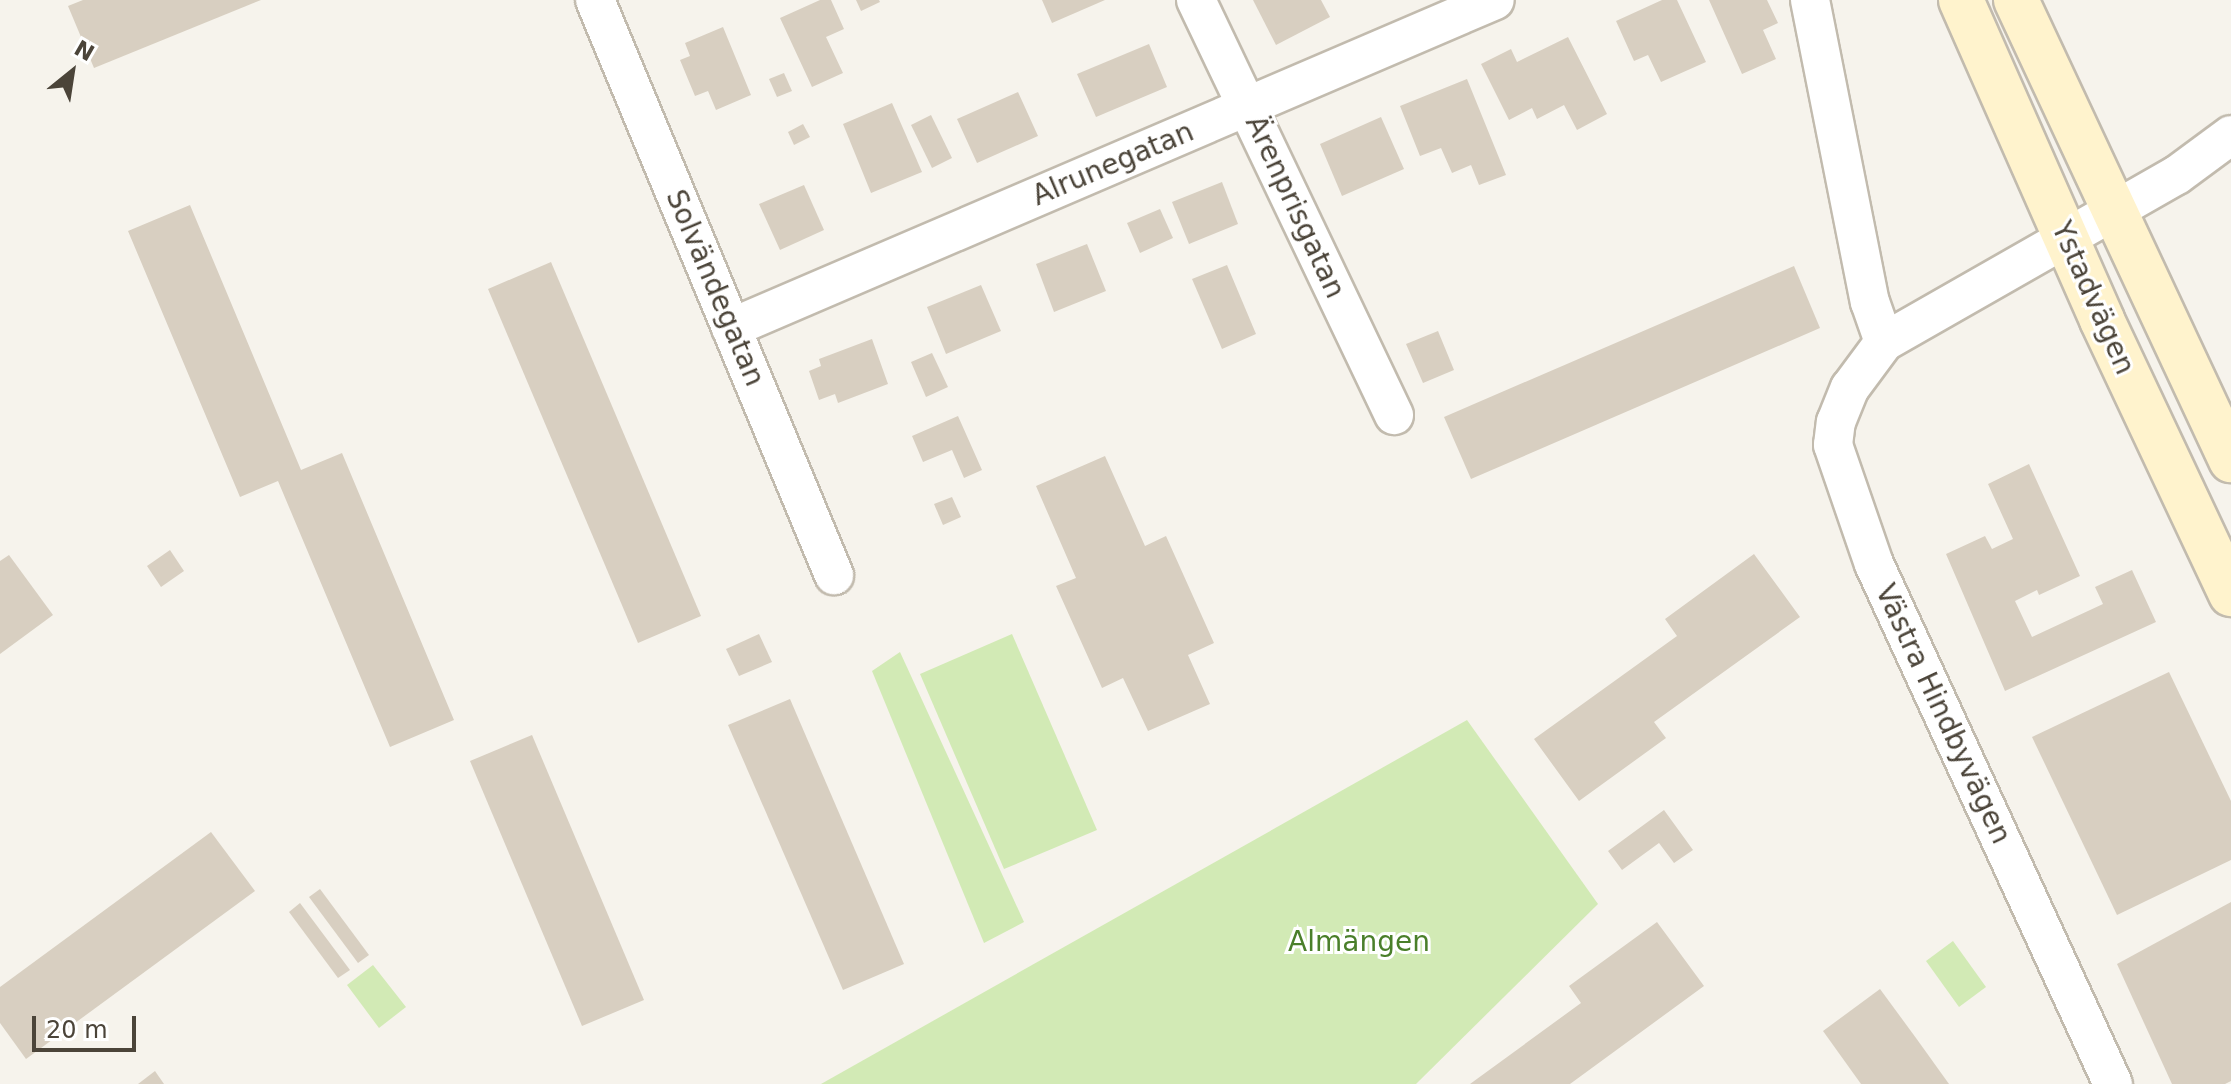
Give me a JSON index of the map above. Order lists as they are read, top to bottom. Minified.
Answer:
{"streets":{"main road":["Ystadvägen"],"street":["Alrunegatan","Ärenprisgatan","Solvändegatan","Västra Hindbyvägen"]},"crossings":[["Alrunegatan","Ärenprisgatan"],["Alrunegatan","Solvändegatan"],["Ystadvägen","Västra Hindbyvägen"]],"parks":["Almängen"],"scale_bar":"20 m","north":"top right"}
